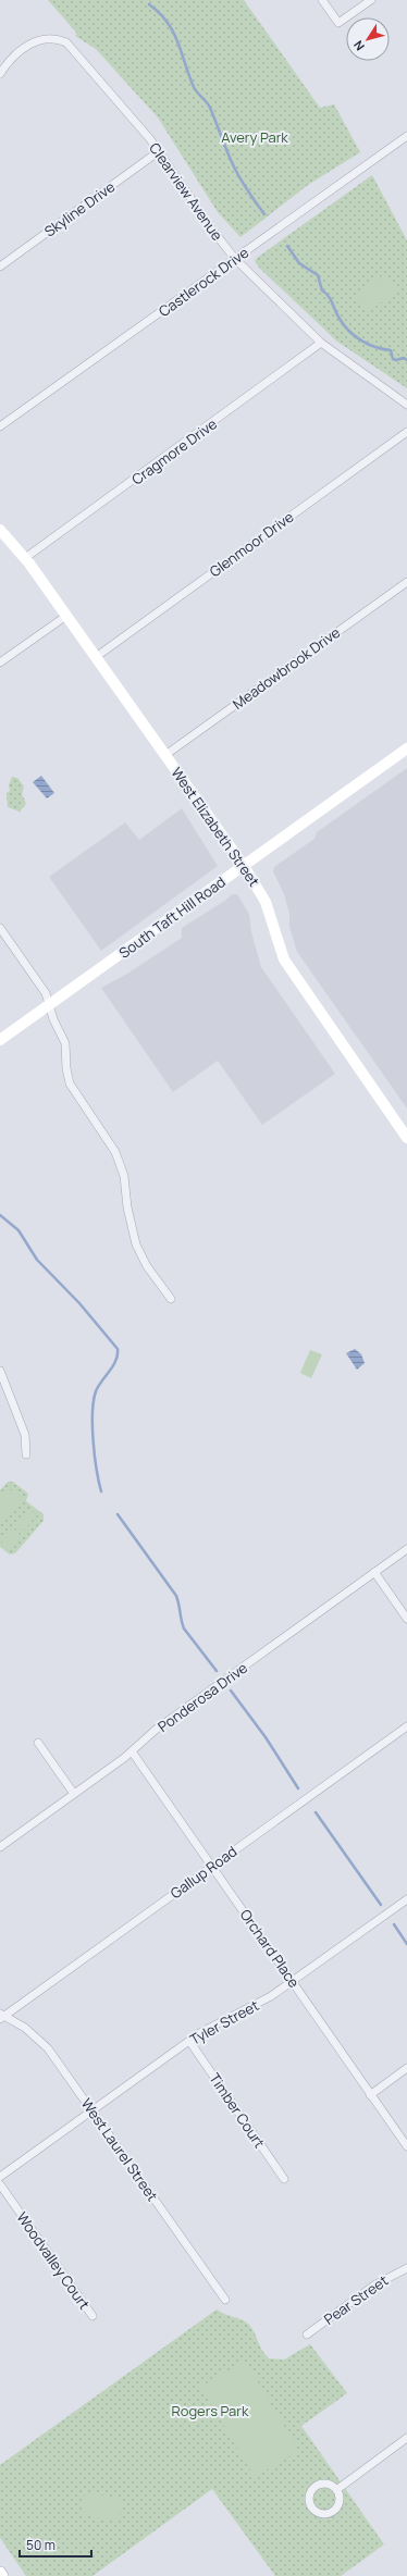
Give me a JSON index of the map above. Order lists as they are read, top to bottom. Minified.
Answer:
{"streets":{"main road":["West Elizabeth Street","South Taft Hill Road"],"street":["Clearview Avenue","Skyline Drive","Castlerock Drive","Cragmore Drive","Glenmoor Drive","Meadowbrook Drive","Ponderosa Drive","Gallup Road","Orchard Place","Tyler Street","Timber Court","West Laurel Street","Woodvalley Court","Pear Street"]},"crossings":[["Clearview Avenue","Skyline Drive"],["Clearview Avenue","Castlerock Drive"],["Clearview Avenue","Cragmore Drive"],["Cragmore Drive","West Elizabeth Street"],["Glenmoor Drive","West Elizabeth Street"],["Meadowbrook Drive","West Elizabeth Street"],["West Elizabeth Street","South Taft Hill Road"],["Ponderosa Drive","Orchard Place"],["Gallup Road","Orchard Place"],["Gallup Road","West Laurel Street"],["Orchard Place","Tyler Street"],["Tyler Street","Timber Court"],["Tyler Street","West Laurel Street"]],"parks":["Avery Park","Rogers Park"],"scale_bar":"50 m","north":"bottom left"}
